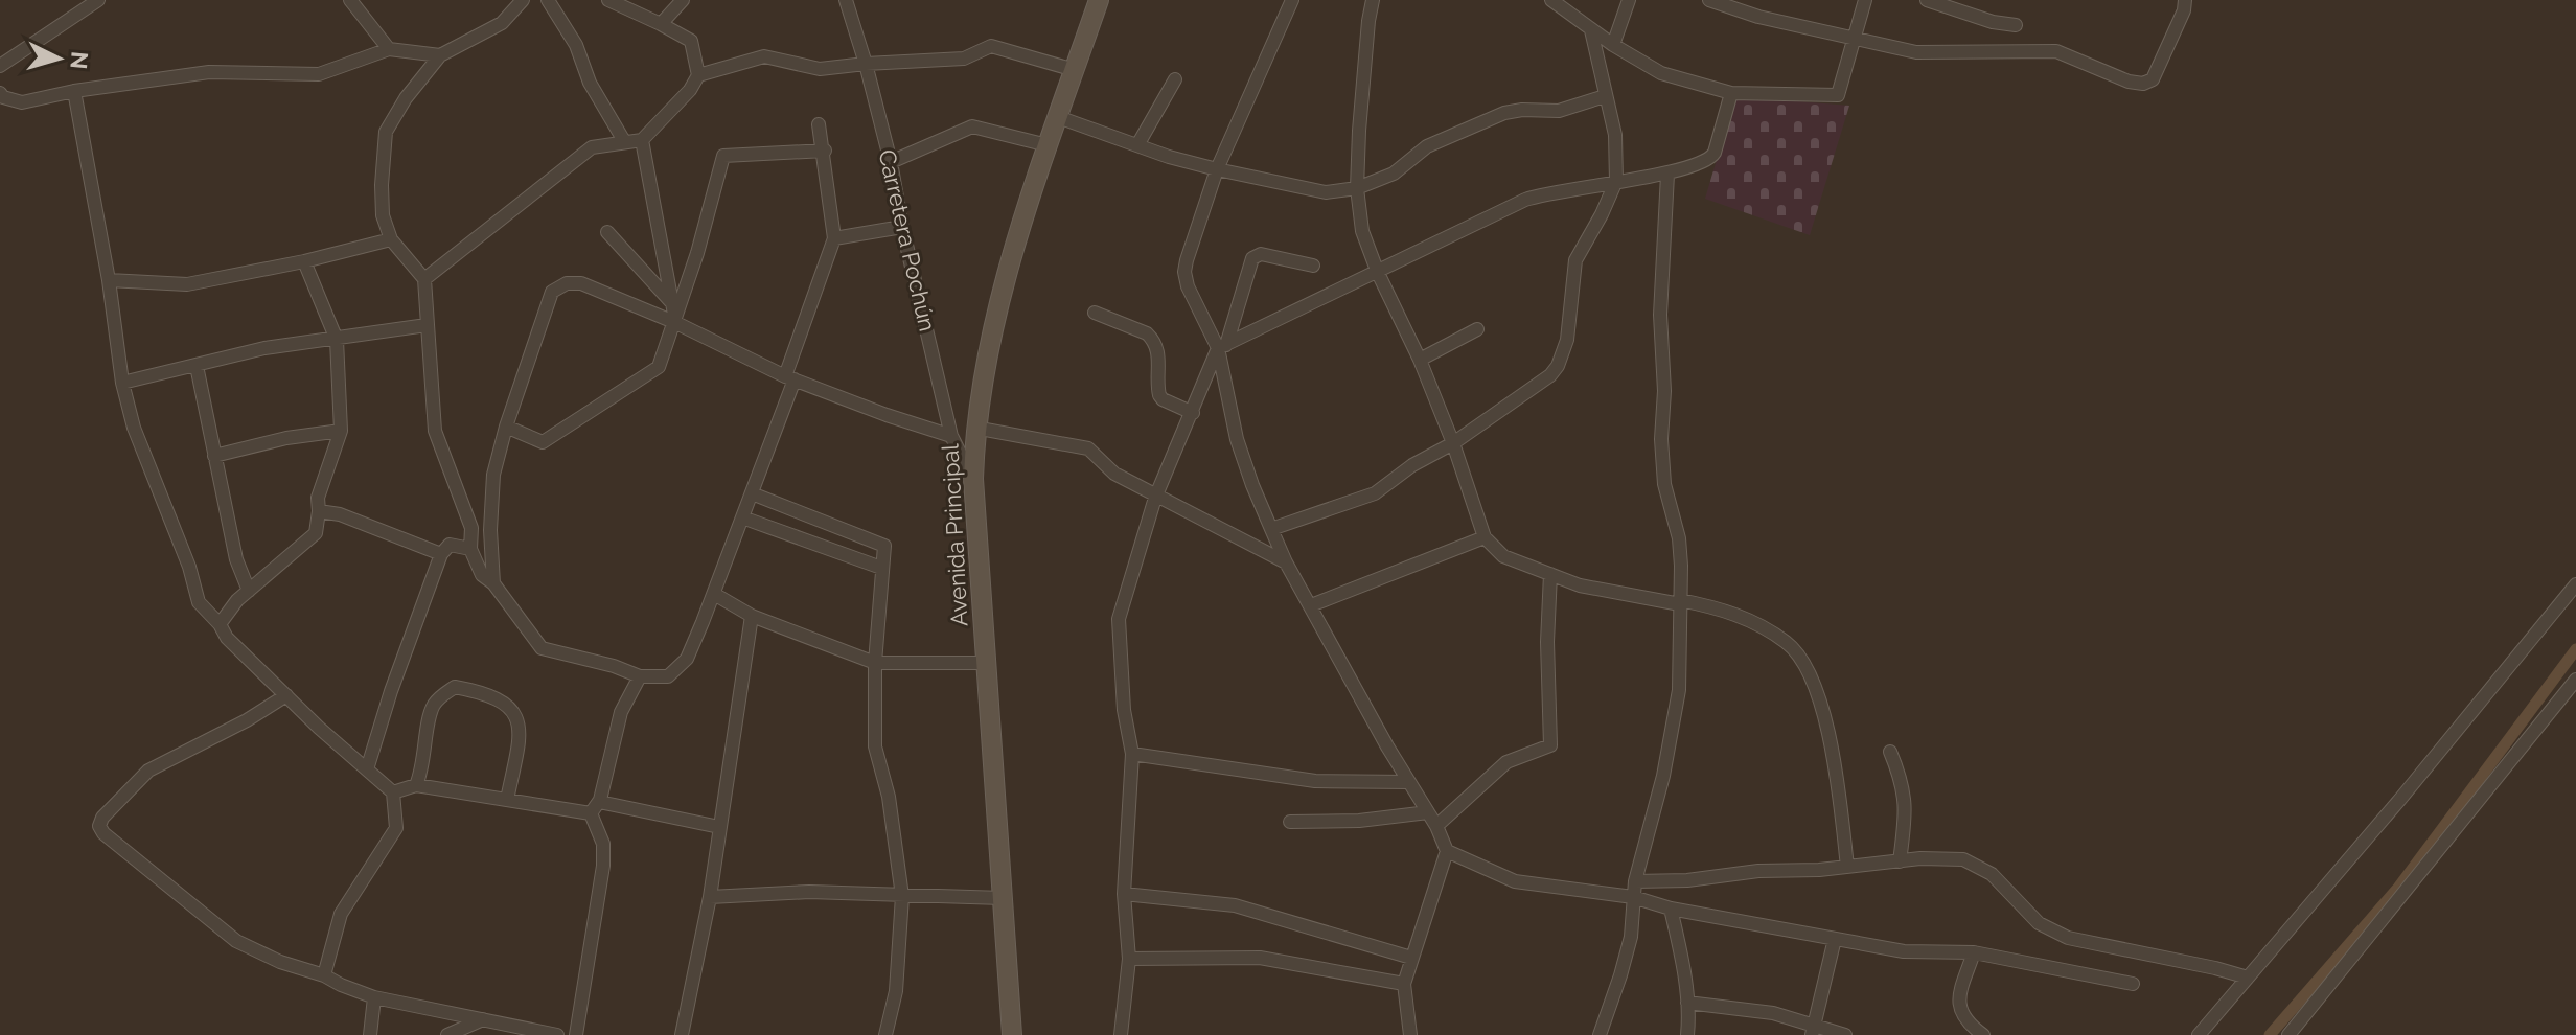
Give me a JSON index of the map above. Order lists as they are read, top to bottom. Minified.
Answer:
{"streets":{"main road":["Avenida Principal"],"street":["Carretera Pochún"]},"crossings":[["Carretera Pochún","Avenida Principal"]],"north":"right"}
